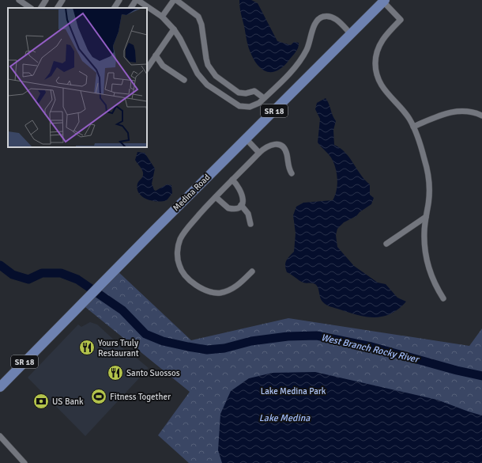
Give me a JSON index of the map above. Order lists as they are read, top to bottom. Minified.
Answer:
{"streets":{"highway":["SR 18","Medina Road"]},"water":["West Branch Rocky River","Lake Medina"],"parks":["Lake Medina Park"],"places":{"restaurant":["Yours Truly Restaurant","Santo Suossos"],"sports":["Fitness Together"],"bank":["US Bank"]}}
